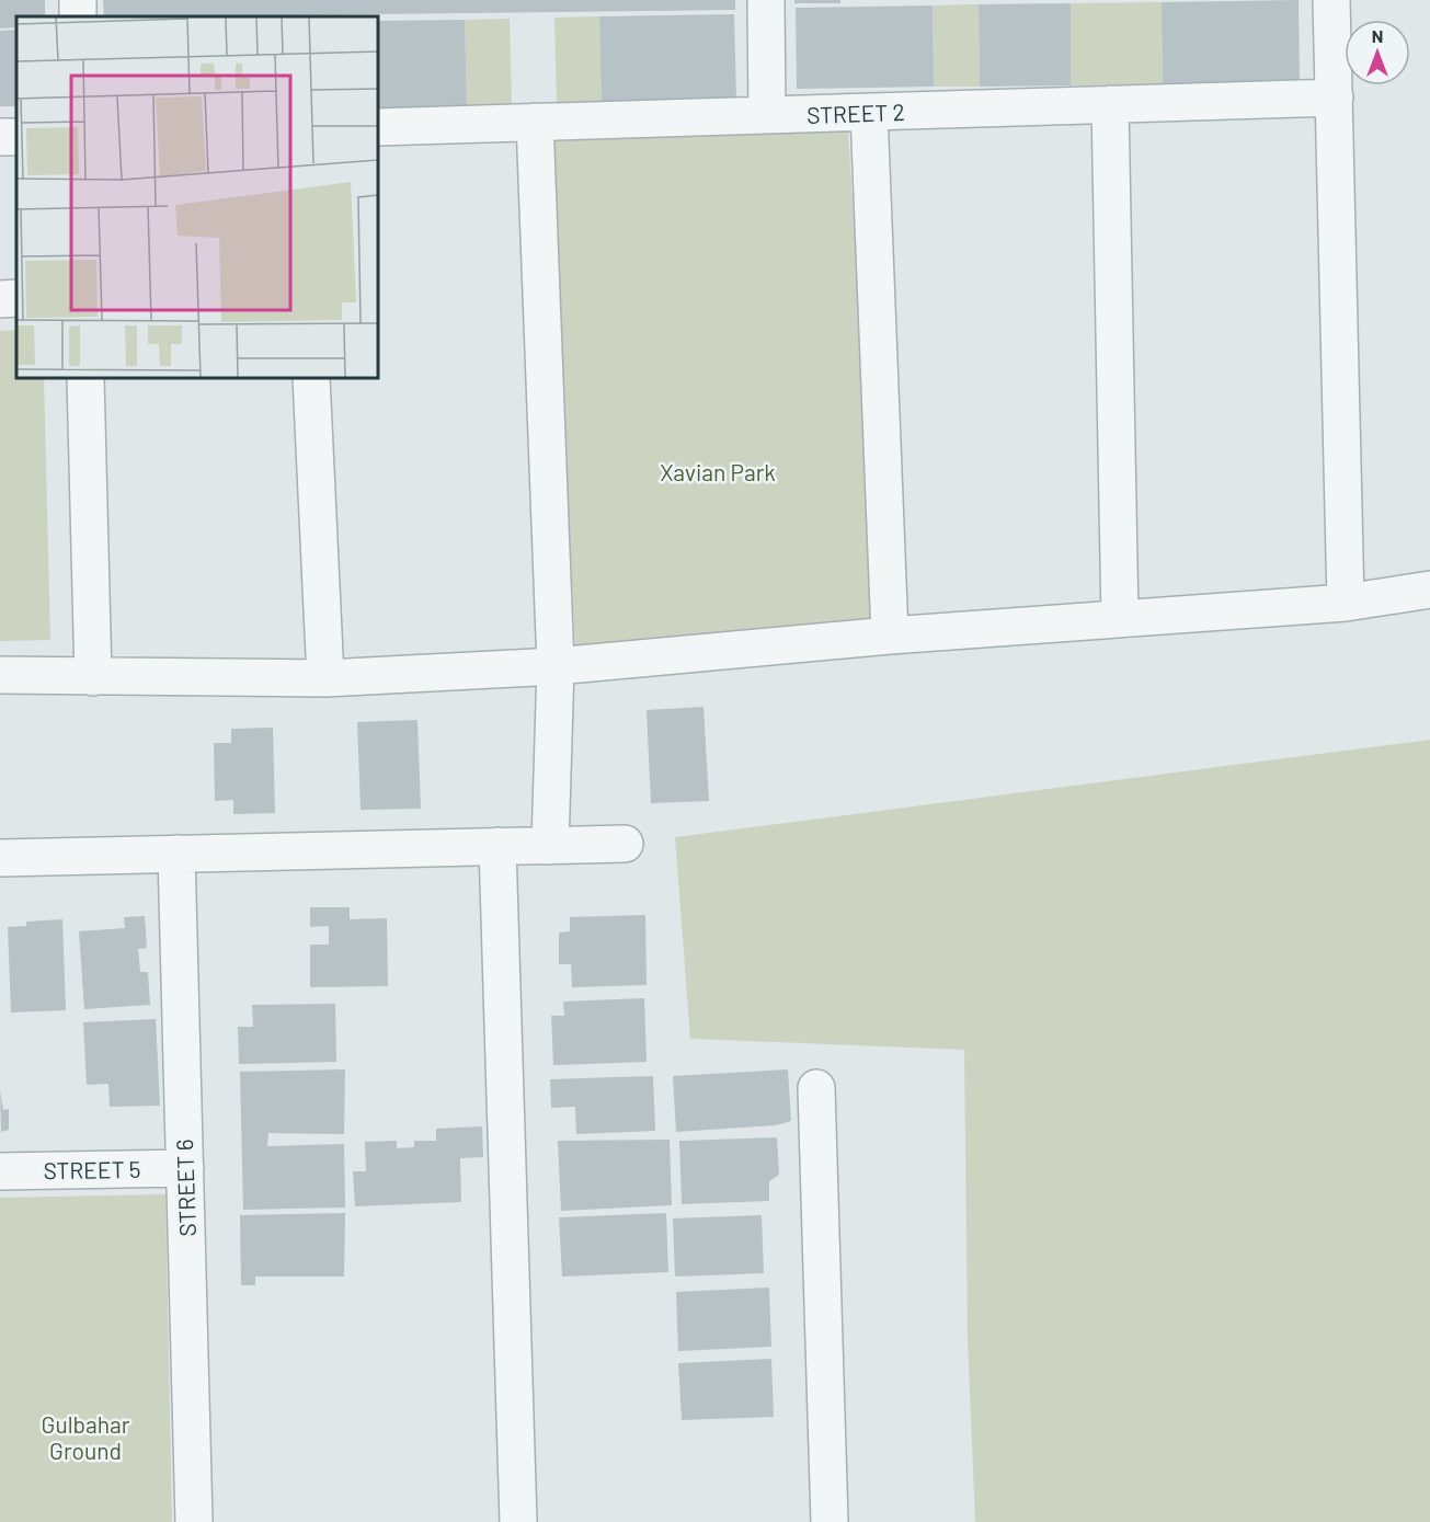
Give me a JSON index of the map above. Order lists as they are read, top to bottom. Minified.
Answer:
{"streets":{"street":["STREET 2","STREET 5","STREET 6"]},"crossings":[["STREET 5","STREET 6"]],"parks":["Xavian Park","Gulbahar Ground"],"north":"top"}
